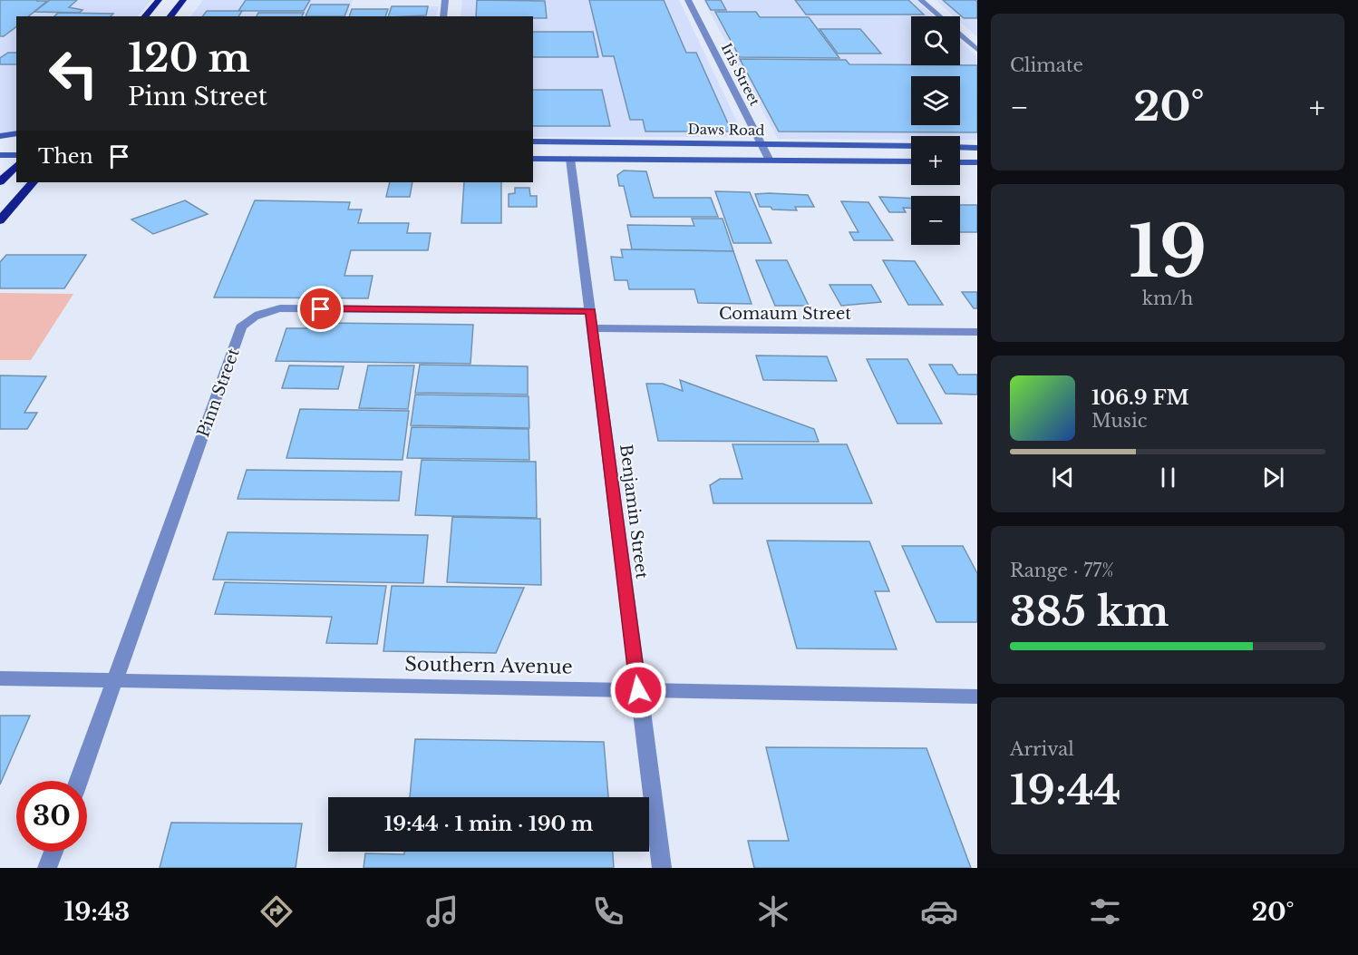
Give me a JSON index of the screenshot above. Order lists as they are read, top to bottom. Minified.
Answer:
{"streets":{"main road":["Daws Road"],"street":["Iris Street","Comaum Street","Pinn Street","Benjamin Street","Southern Avenue"]},"crossings":[["Iris Street","Daws Road"],["Daws Road","Benjamin Street"],["Comaum Street","Benjamin Street"],["Pinn Street","Benjamin Street"],["Pinn Street","Southern Avenue"],["Benjamin Street","Southern Avenue"]],"page":{"tile":["Climate",["19","km/h"],["Range · 77%","385 km"],["Arrival","19:44"]],"map_buttons":["+","−"],"turn":["120 m","Pinn Street"],"heat":["−","20°","+"],"then":"Then","song":["106.9 FM","Music"],"limit":"30","trip":"19:44 · 1 min · 190 m","tabs":["19:43","20°"]}}
